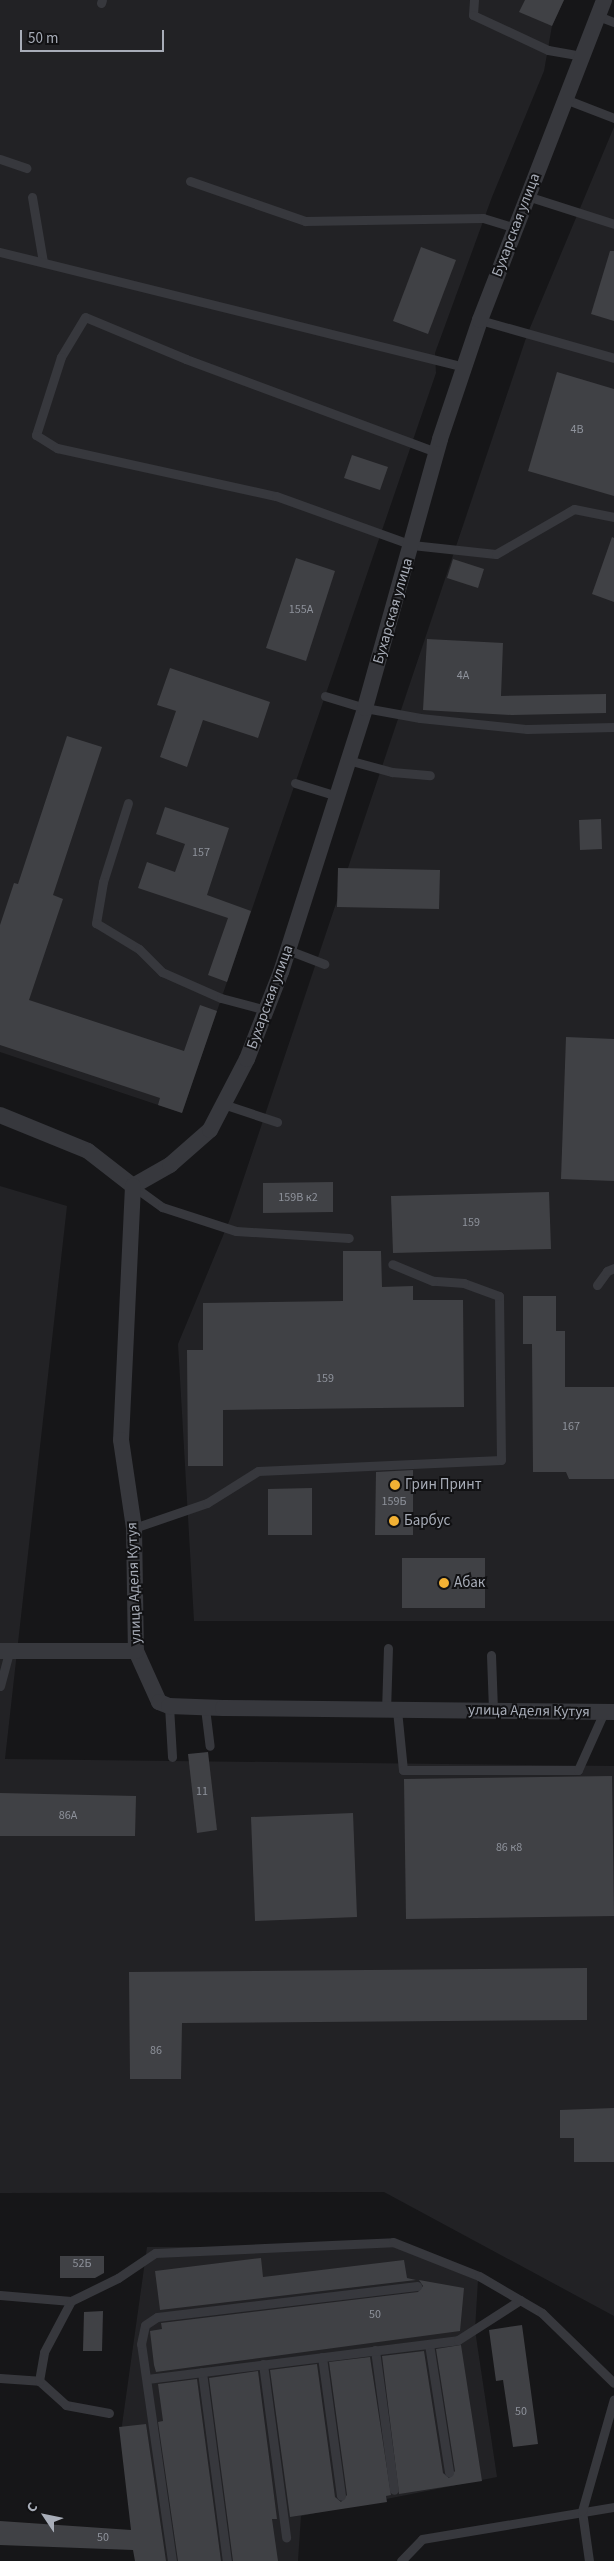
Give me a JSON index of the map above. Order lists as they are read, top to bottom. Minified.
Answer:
{"streets":{"street":["Бухарская улица","улица Аделя Кутуя"]},"crossings":[["Бухарская улица","улица Аделя Кутуя"]],"places":["Грин Принт","Барбус","Абак"],"house_numbers":["4В","155А","4А","157","159В к2","159","159","167","159Б","11","86А","86 к8","86","52Б","50","50","50"],"scale_bar":"50 m","north":"top left"}
